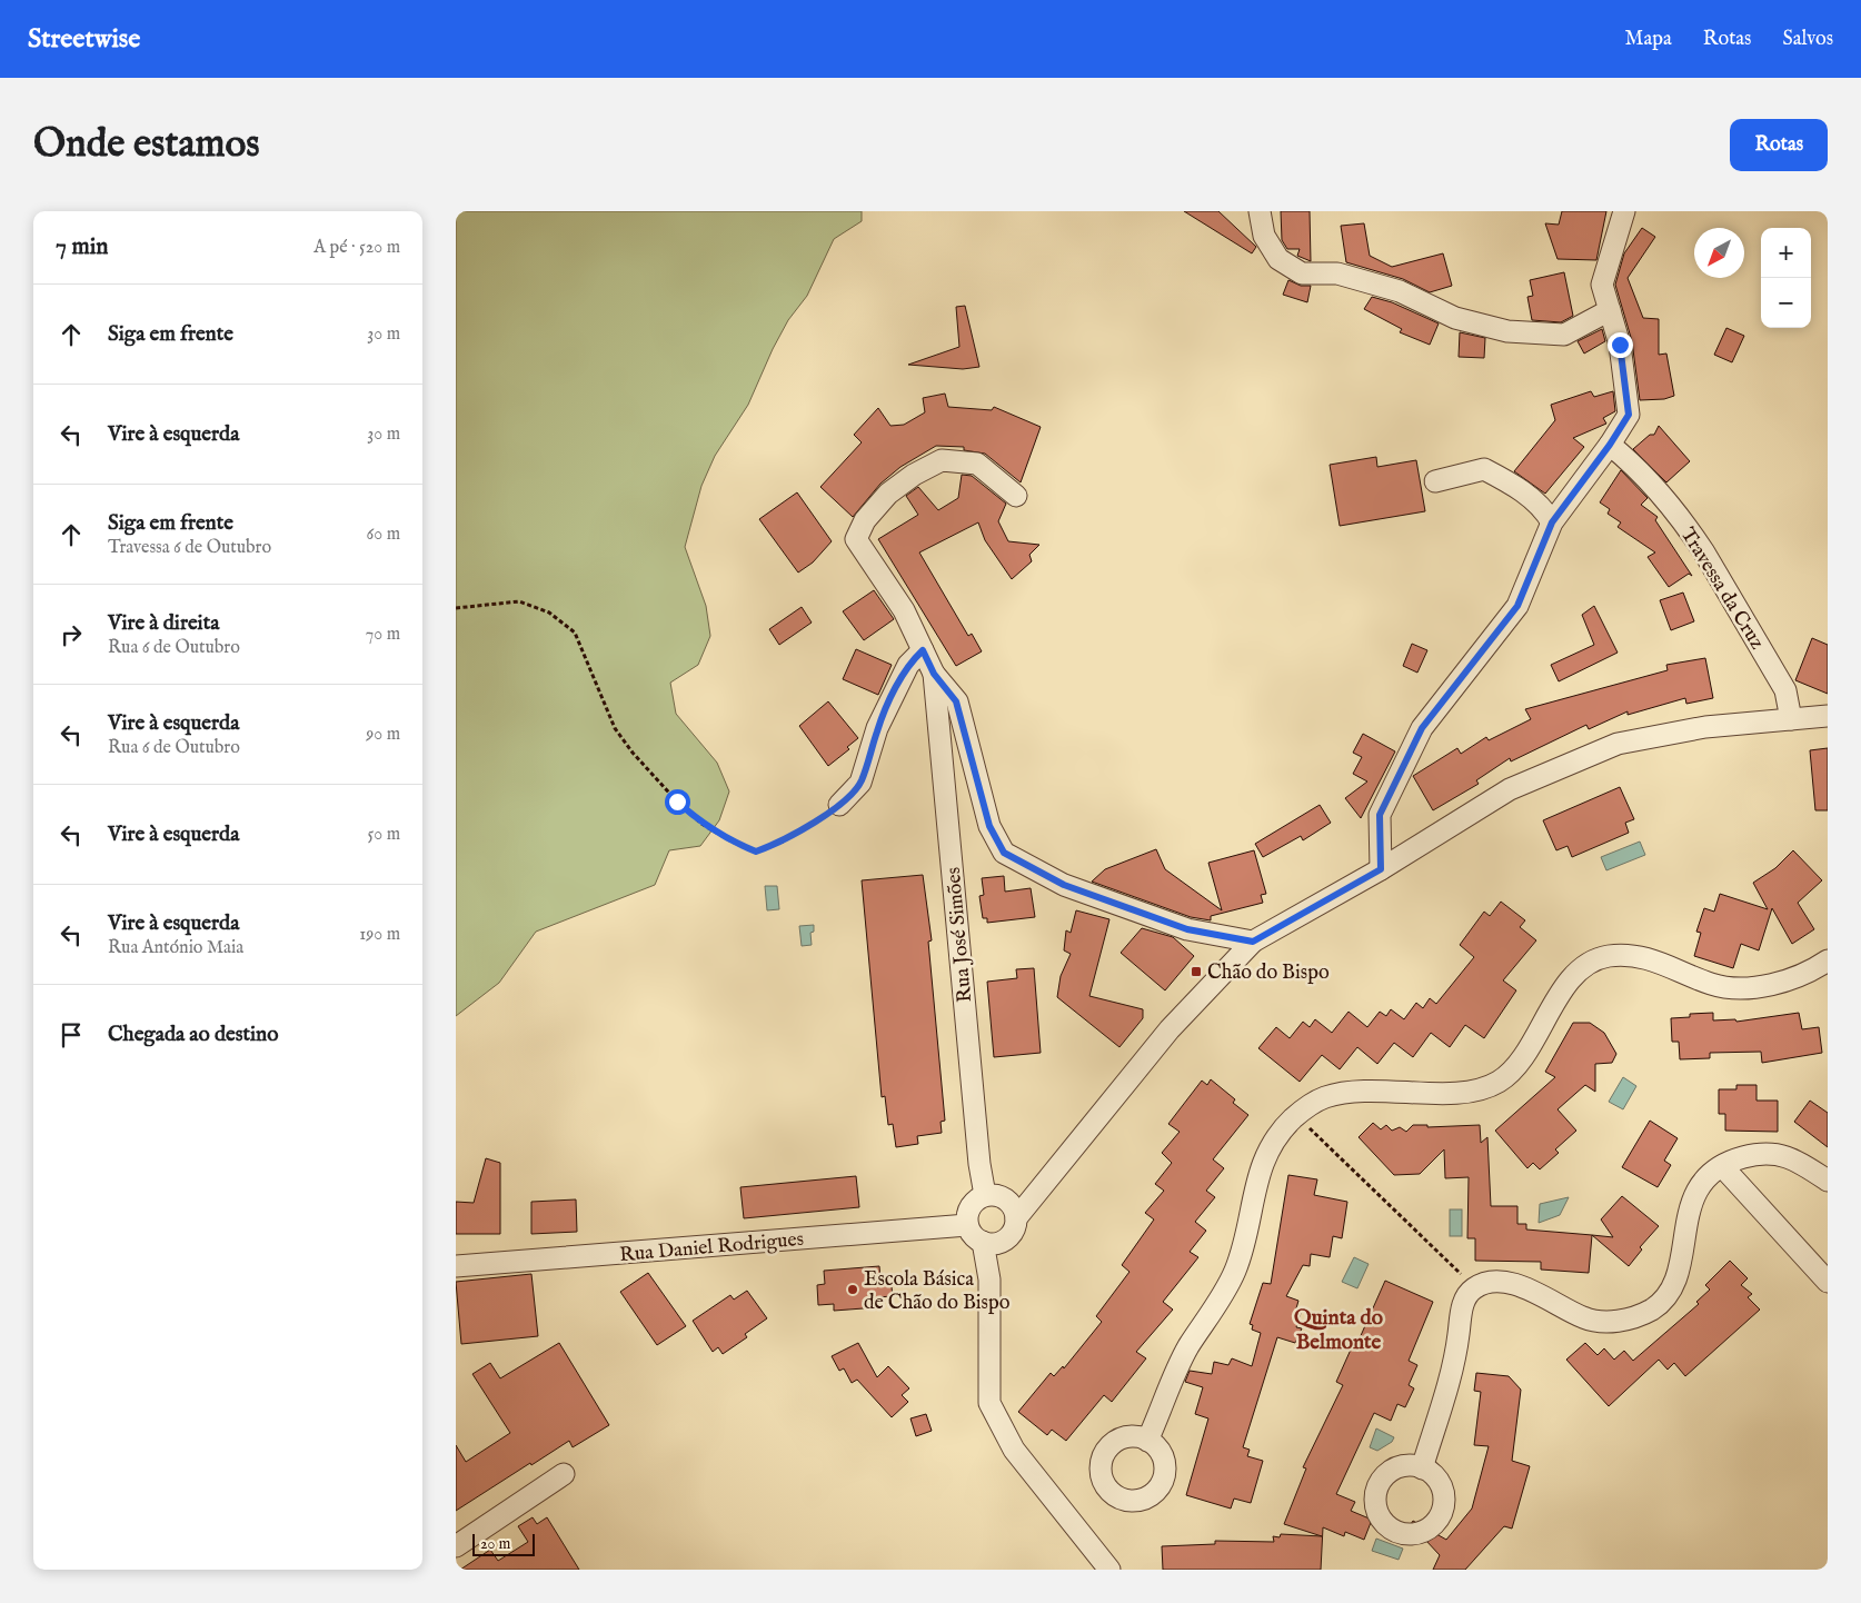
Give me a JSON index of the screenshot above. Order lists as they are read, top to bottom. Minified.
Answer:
{"streets":{"street":["Travessa da Cruz","Rua José Simões","Rua Daniel Rodrigues"]},"crossings":[["Rua José Simões","Rua Daniel Rodrigues"]],"districts":["Quinta do Belmonte"],"places":{"transit":["Chão do Bispo"],"other":["Escola Básica de Chão do Bispo"]},"scale_bar":"20 m","north":"bottom left","page":{"header":"Streetwise","nav":["Mapa","Rotas","Salvos"],"buttons":"Rotas","title":"Onde estamos","heading":["7 min","A pé · 520 m"],"map_buttons":["+","−"],"list":[["Siga em frente","30 m"],["Vire à esquerda","30 m"],["Siga em frente","Travessa 6 de Outubro","60 m"],["Vire à direita","Rua 6 de Outubro","70 m"],["Vire à esquerda","Rua 6 de Outubro","90 m"],["Vire à esquerda","50 m"],["Vire à esquerda","Rua António Maia","190 m"],"Chegada ao destino"],"scale":"20 m"}}
